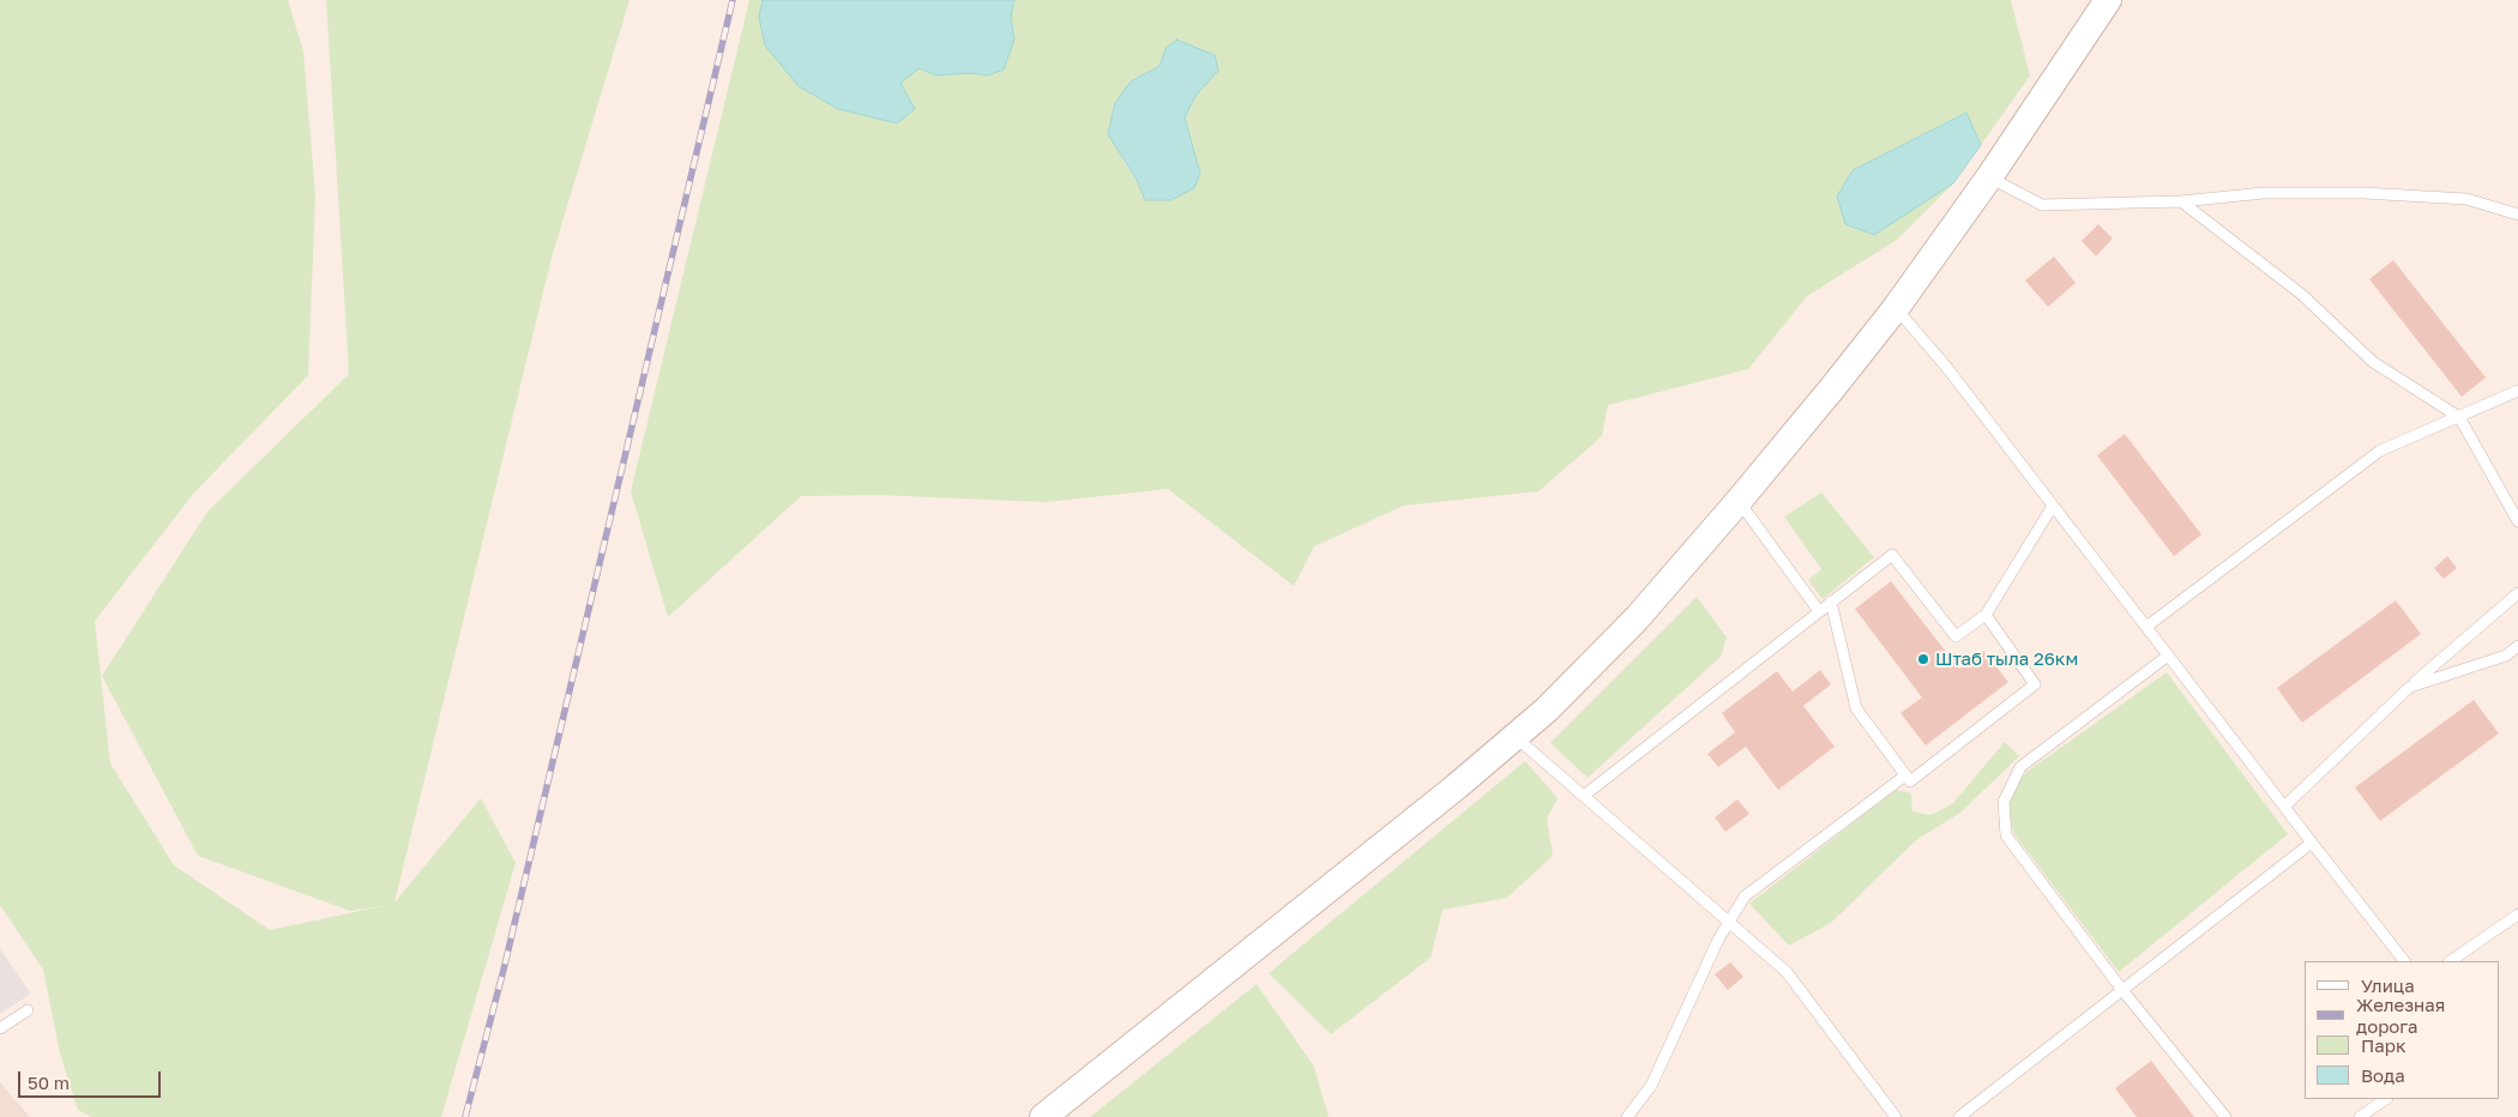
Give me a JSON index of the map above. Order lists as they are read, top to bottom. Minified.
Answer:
{"places":["Штаб тыла 26км"],"legend":["Улица","Железная дорога","Парк","Вода"],"scale_bar":"50 m"}
